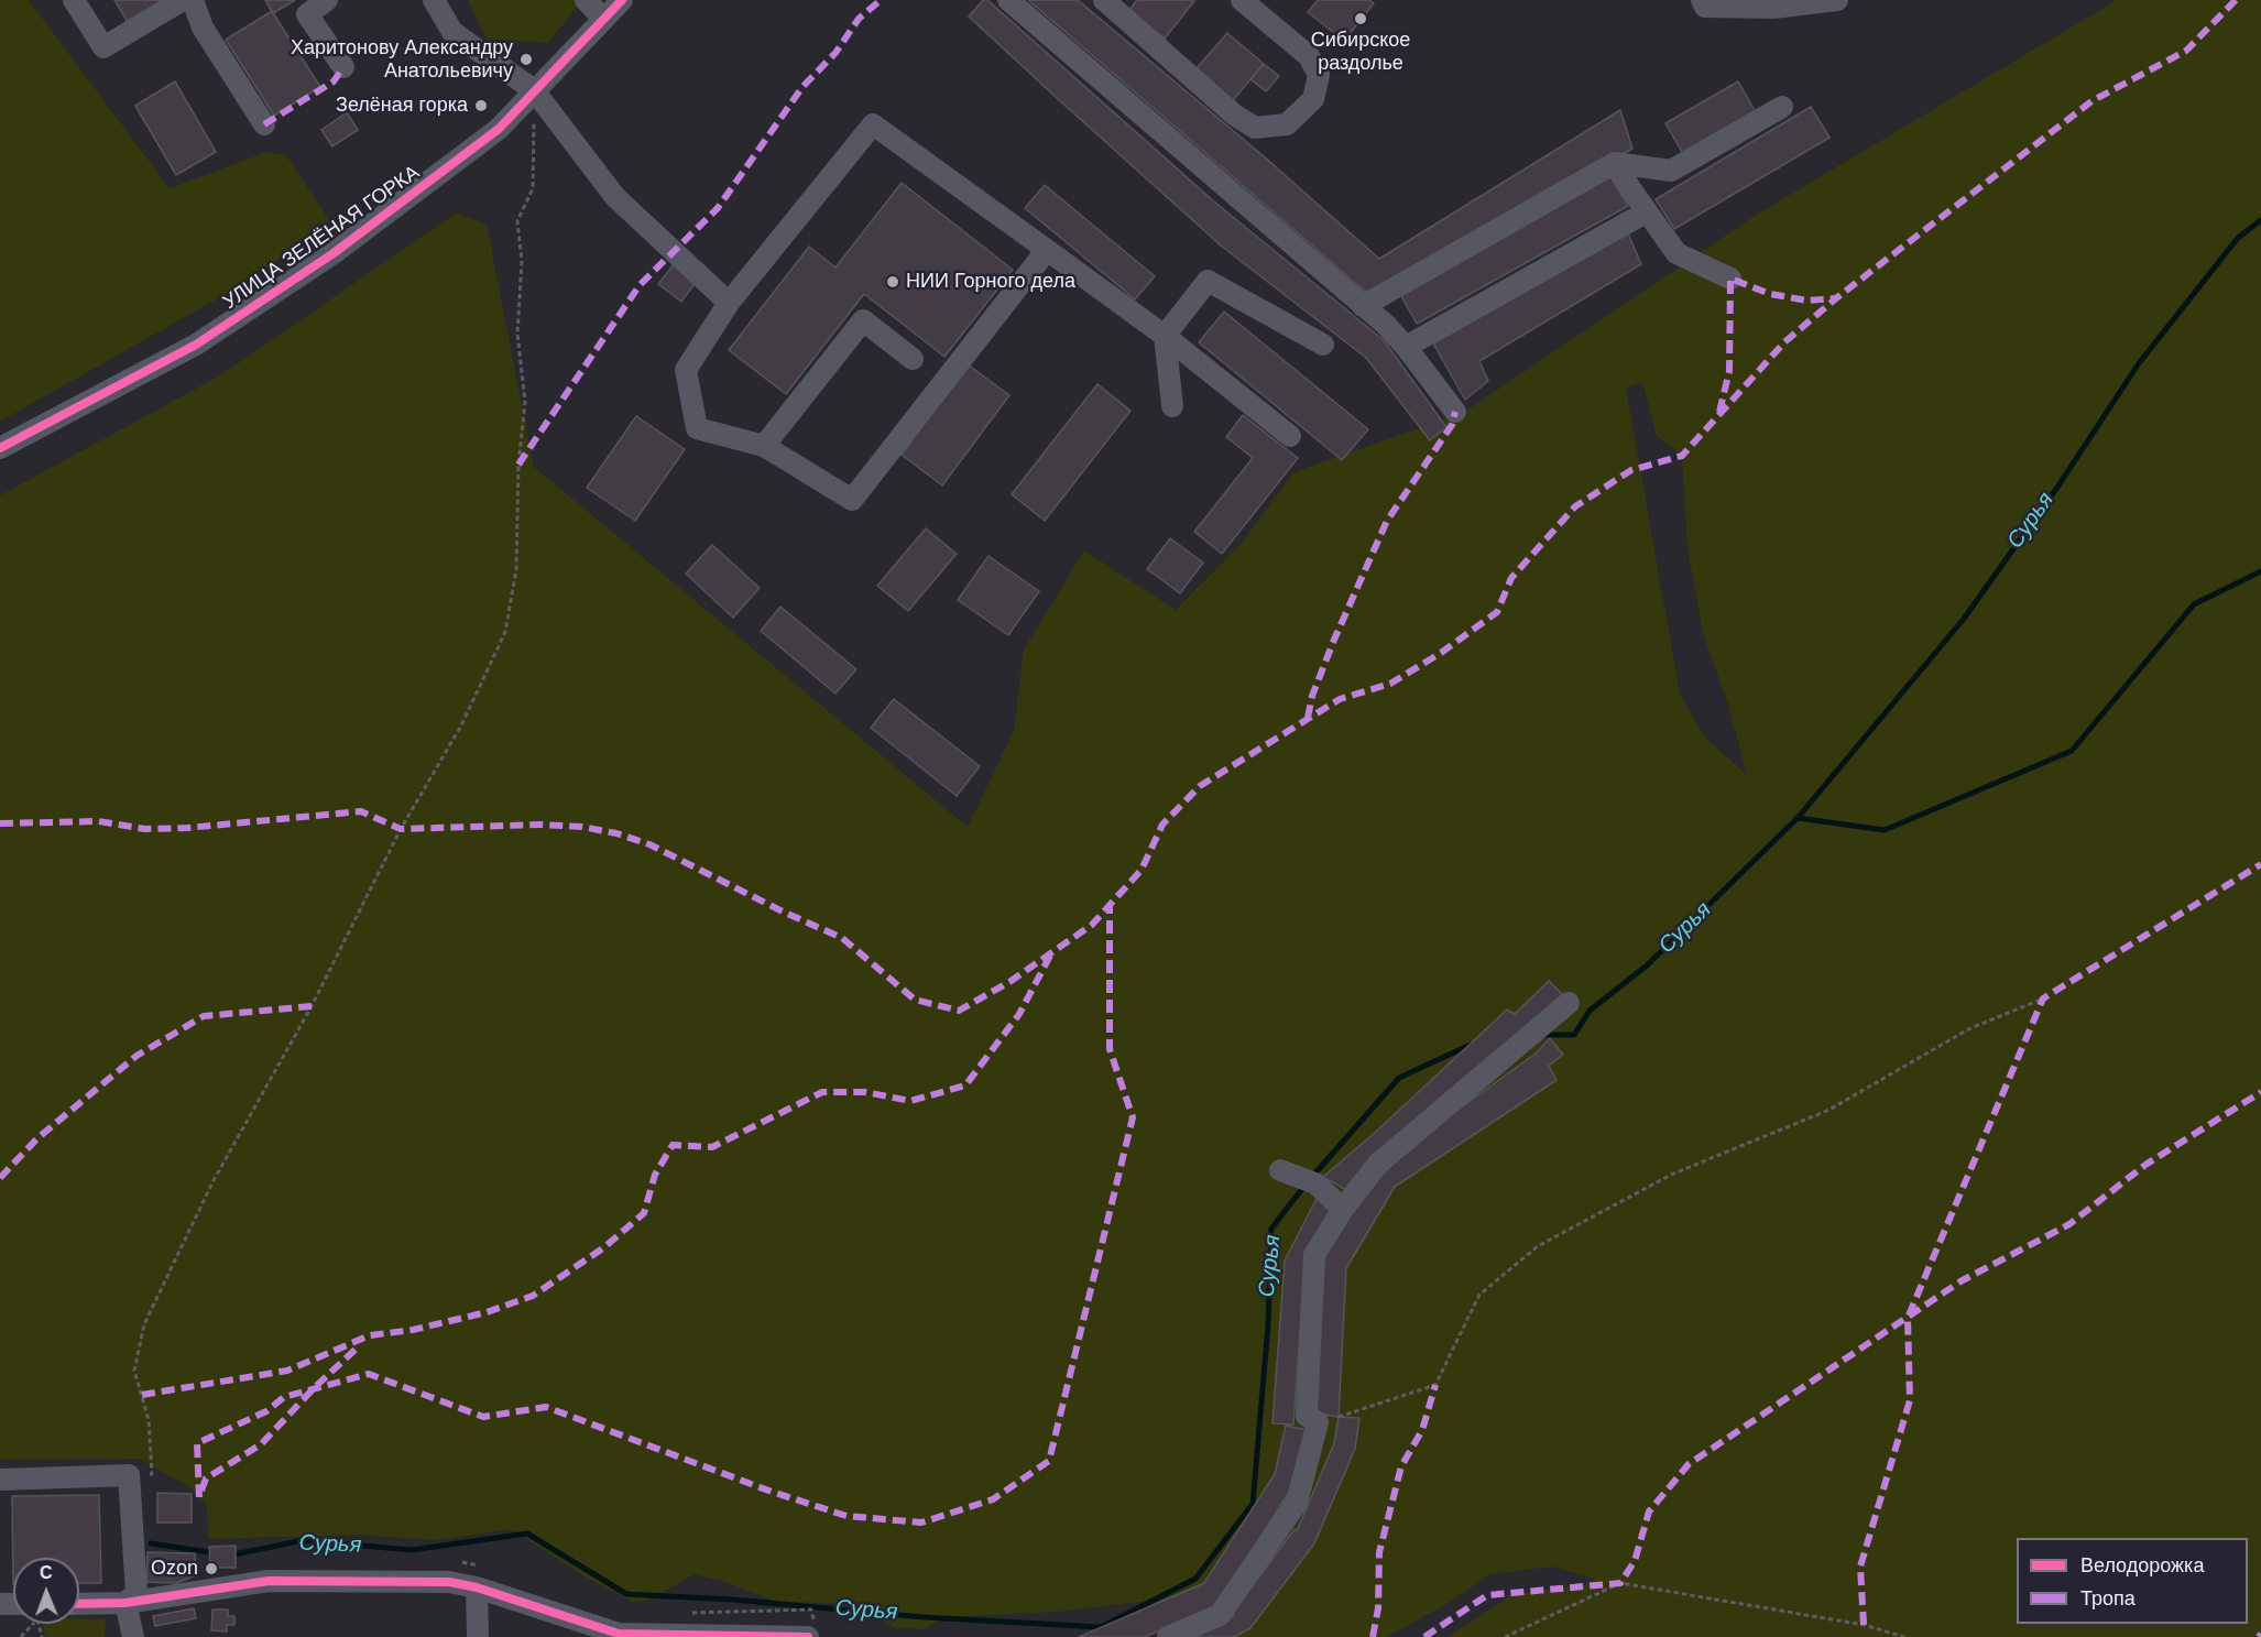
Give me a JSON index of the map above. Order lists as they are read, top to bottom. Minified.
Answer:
{"streets":{"street":["УЛИЦА ЗЕЛЁНАЯ ГОРКА"]},"water":["Сурья"],"places":["Сибирское раздолье","Харитонову Александру Анатольевичу","Зелёная горка","НИИ Горного дела","Ozon"],"legend":["Велодорожка","Тропа"],"north":"top"}
